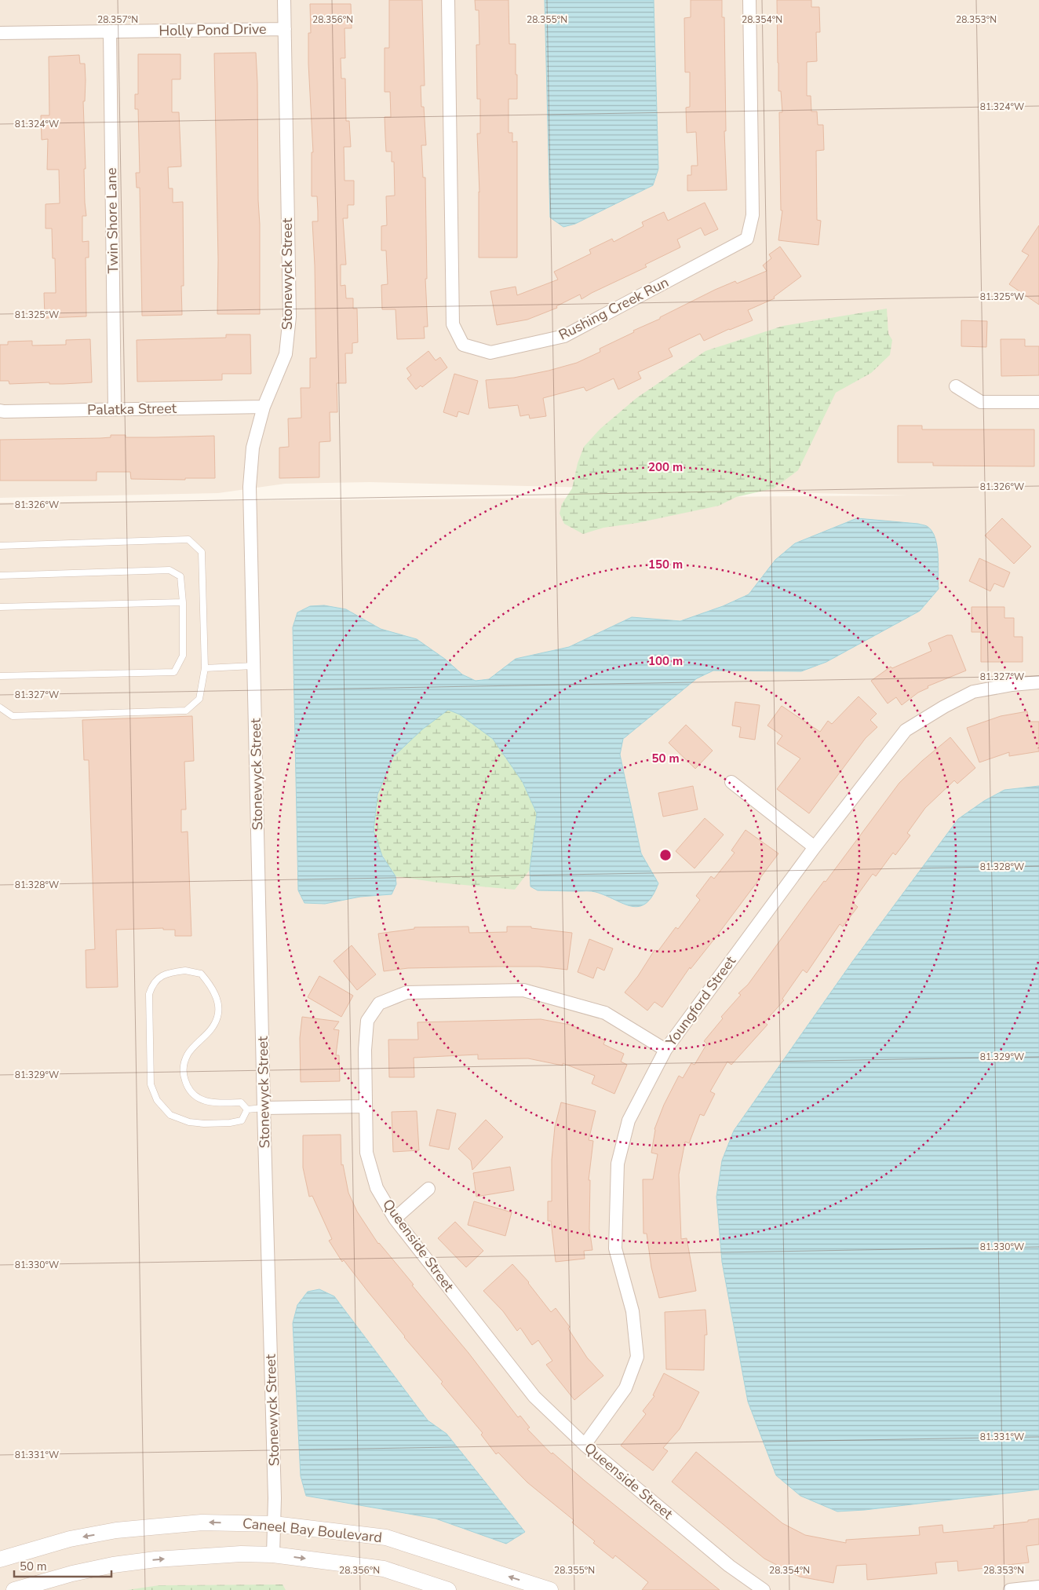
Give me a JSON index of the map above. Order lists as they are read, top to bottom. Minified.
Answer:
{"streets":{"street":["Holly Pond Drive","Twin Shore Lane","Stonewyck Street","Rushing Creek Run","Palatka Street","Youngford Street","Queenside Street","Caneel Bay Boulevard"]},"crossings":[["Holly Pond Drive","Twin Shore Lane"],["Holly Pond Drive","Stonewyck Street"],["Twin Shore Lane","Palatka Street"],["Stonewyck Street","Palatka Street"],["Stonewyck Street","Caneel Bay Boulevard"],["Youngford Street","Queenside Street"]],"scale_bar":"50 m","coordinates":["28.357°N","28.356°N","28.355°N","28.354°N","28.353°N","81.324°W","81.325°W","81.326°W","81.327°W","81.328°W","81.329°W","81.330°W","81.331°W"],"rings":["200 m","150 m","100 m","50 m"]}
